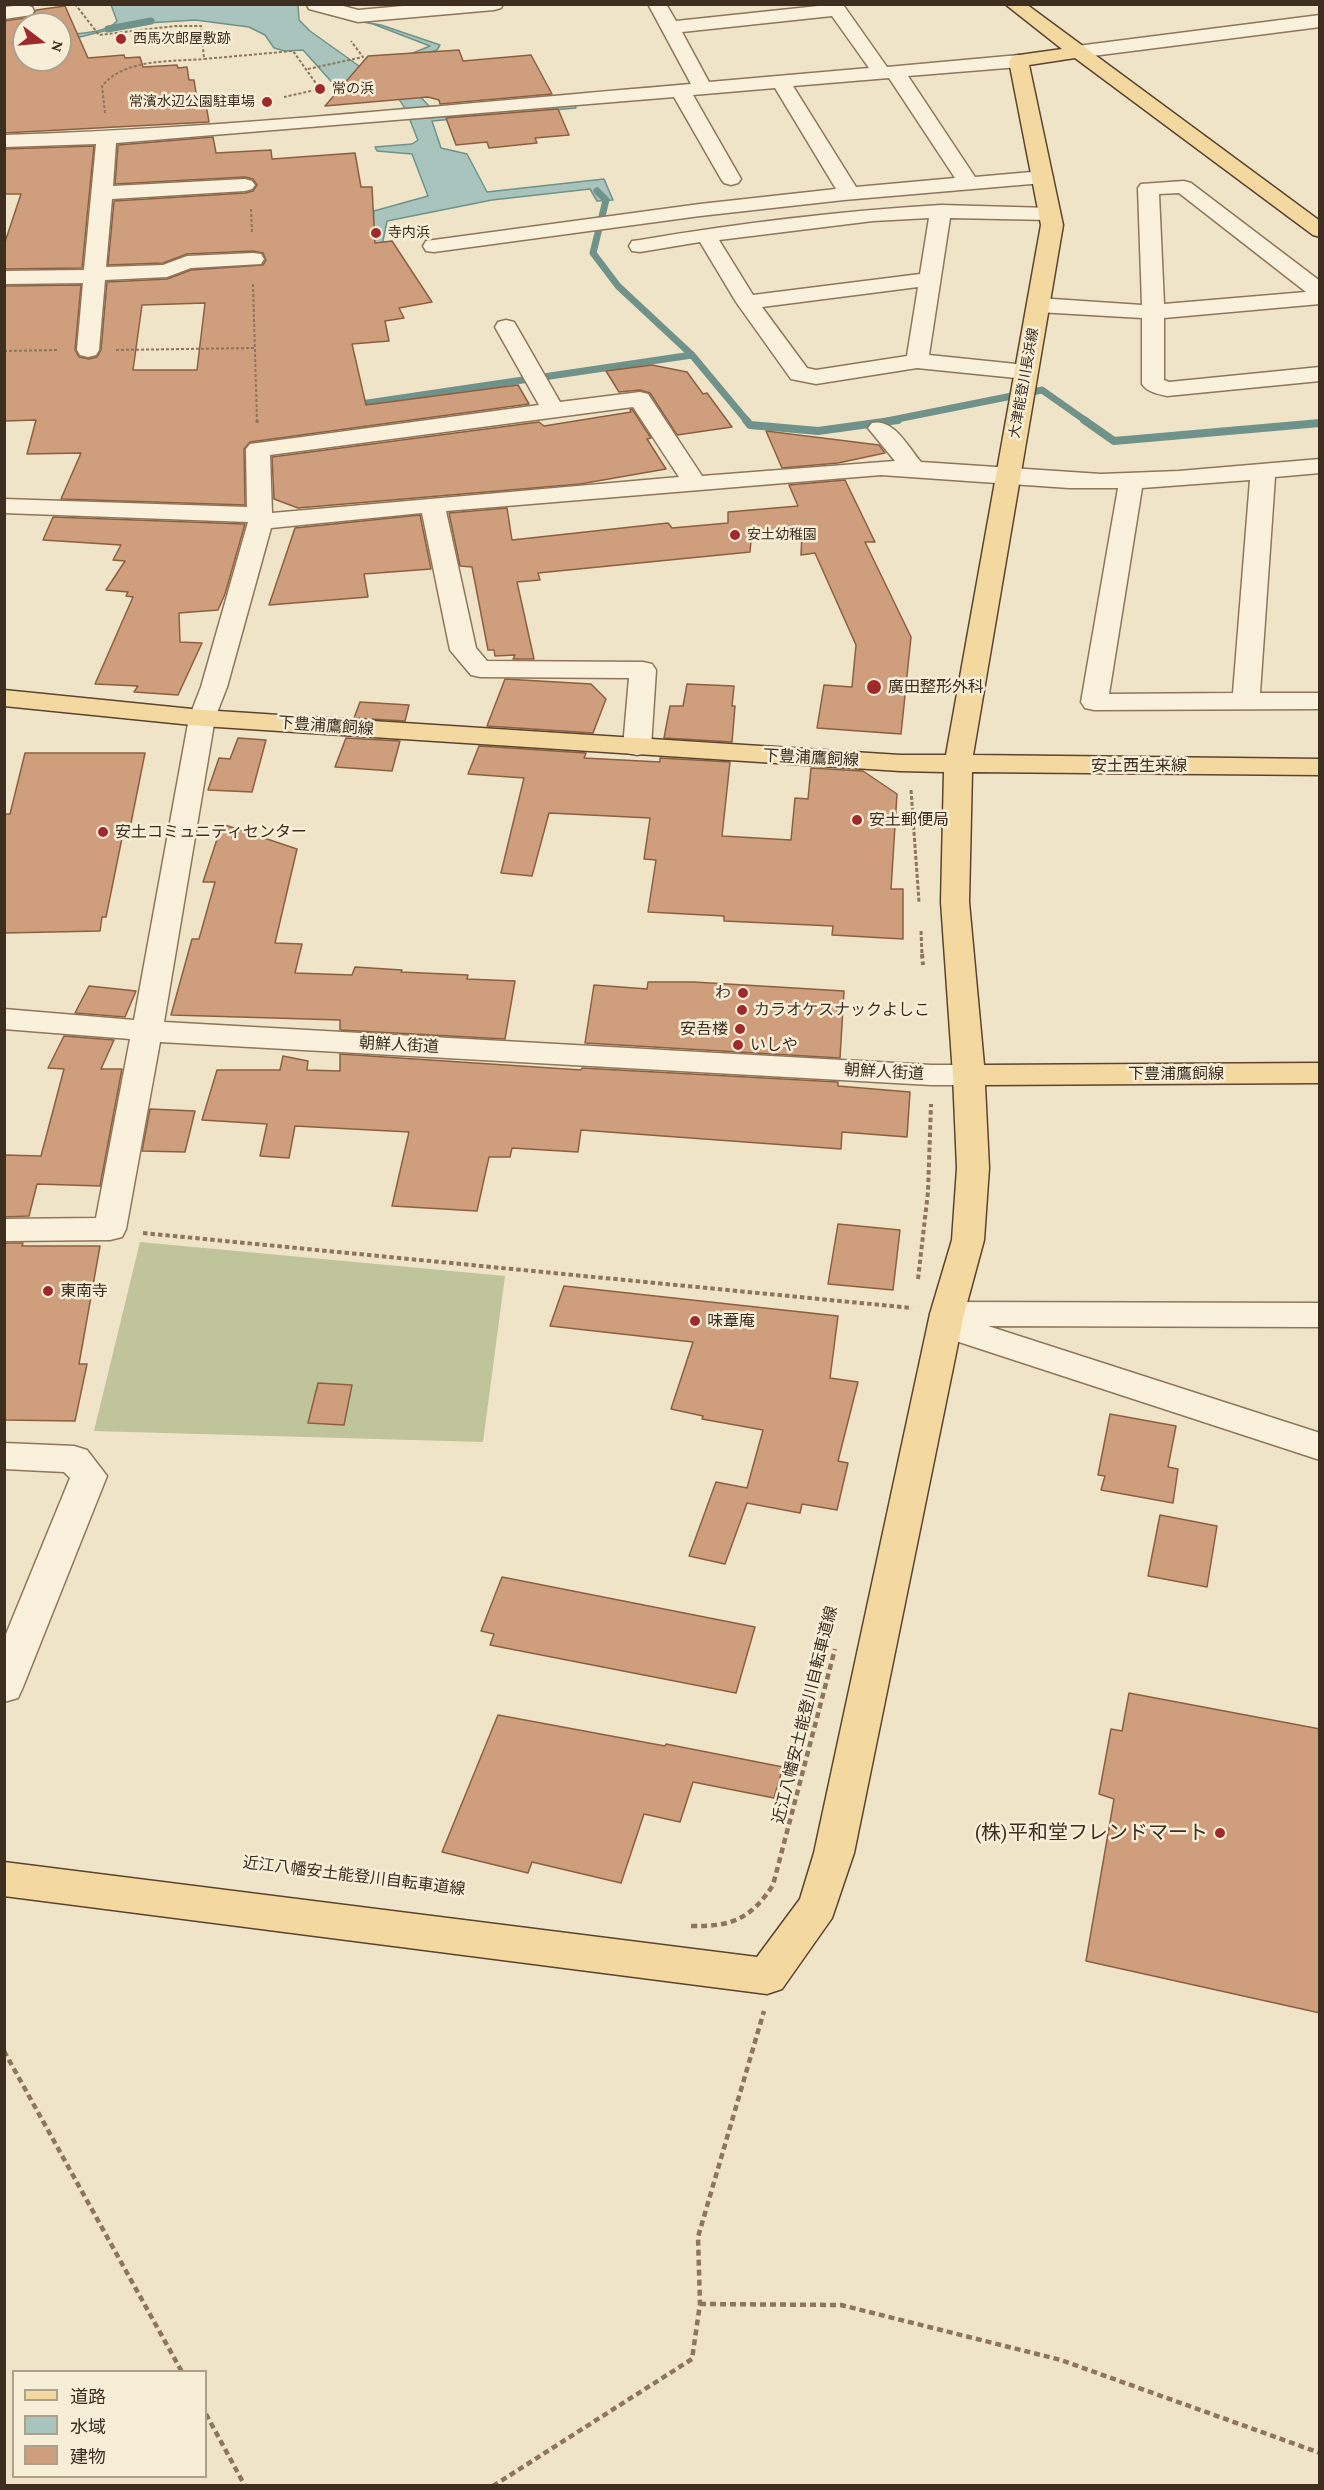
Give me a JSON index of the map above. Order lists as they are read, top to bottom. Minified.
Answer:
{"streets":{"main road":["大津能登川長浜線","下豊浦鷹飼線","安土西生来線"],"street":["朝鮮人街道"],"path":["近江八幡安土能登川自転車道線"]},"crossings":[["大津能登川長浜線","下豊浦鷹飼線"],["大津能登川長浜線","安土西生来線"],["下豊浦鷹飼線","安土西生来線"],["下豊浦鷹飼線","朝鮮人街道"]],"places":["西馬次郎屋敷跡","常の浜","常濱水辺公園駐車場","寺内浜","安土幼稚園","廣田整形外科","安土郵便局","安土コミュニティセンター","わ","カラオケスナックよしこ","安吾楼","いしや","東南寺","味葦庵","(株)平和堂フレンドマート"],"legend":["道路","水域","建物"],"north":"right"}
